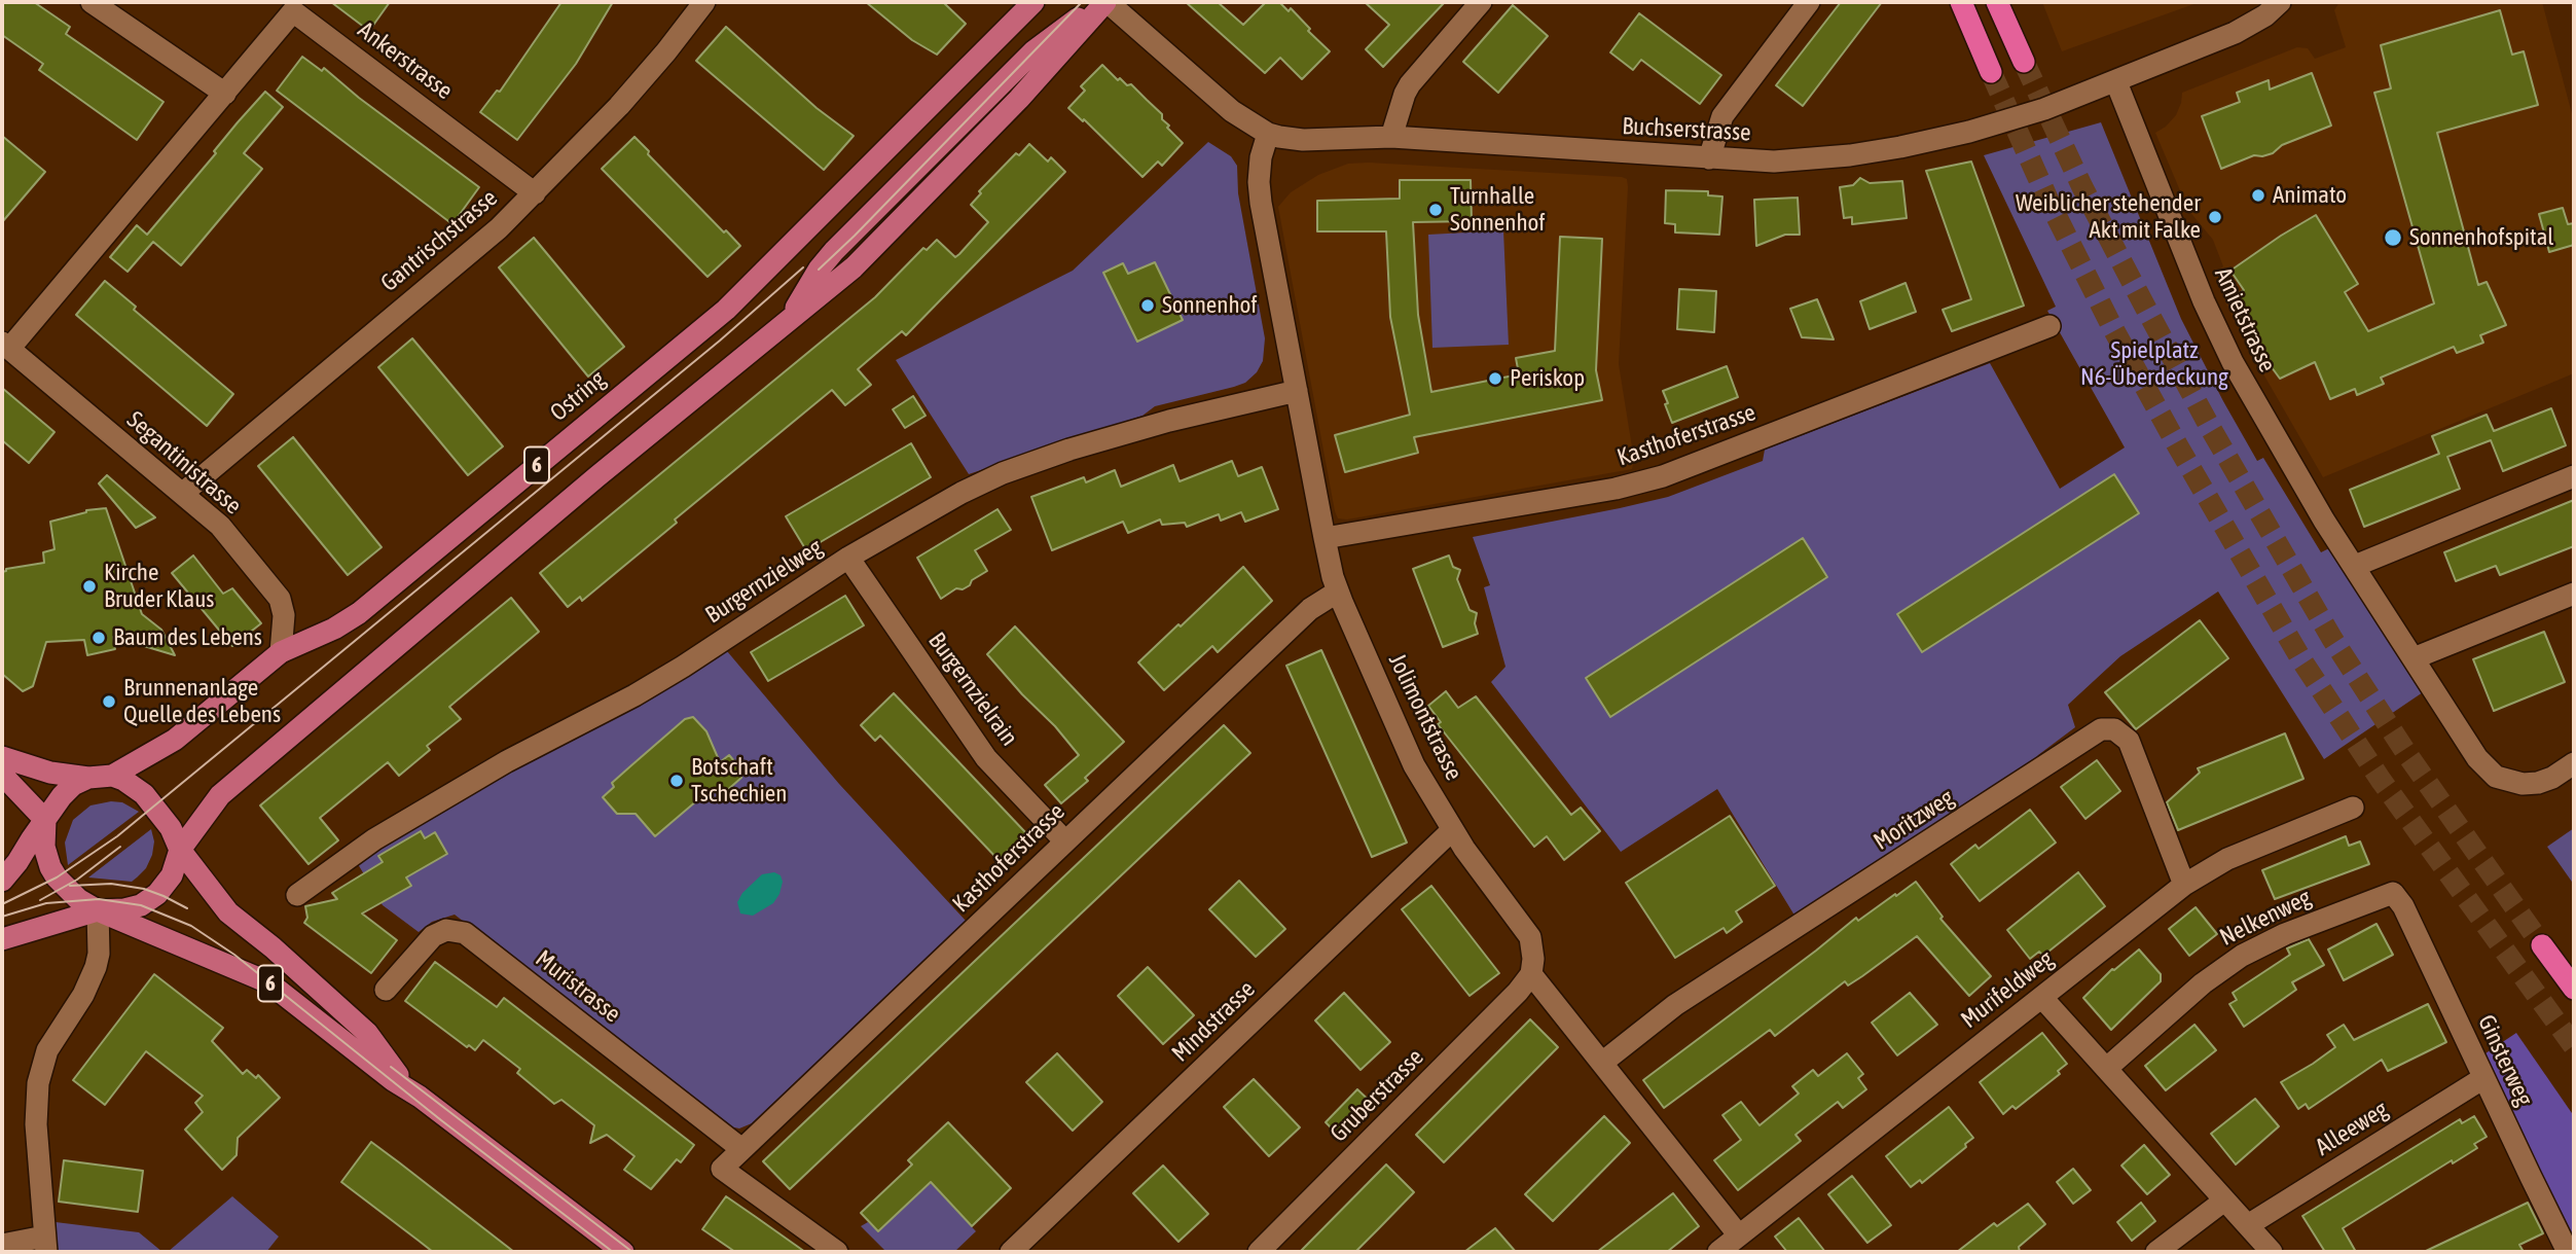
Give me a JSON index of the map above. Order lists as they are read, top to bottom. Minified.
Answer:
{"streets":{"main road":["Ostring","6"],"street":["Ankerstrasse","Buchserstrasse","Gantrischstrasse","Amietstrasse","Kasthoferstrasse","Segantinistrasse","Burgernzielweg","Burgernzielrain","Jolimontstrasse","Moritzweg","Nelkenweg","Muristrasse","Murifeldweg","Mindstrasse","Ginsterweg","Gruberstrasse","Alleeweg"]},"crossings":[["Ankerstrasse","Gantrischstrasse"],["Ankerstrasse","Segantinistrasse"],["Buchserstrasse","Amietstrasse"],["Buchserstrasse","6"],["Buchserstrasse","Jolimontstrasse"],["Gantrischstrasse","Segantinistrasse"],["Ostring","Segantinistrasse"],["Ostring","6"],["Kasthoferstrasse","Burgernzielrain"],["Kasthoferstrasse","Jolimontstrasse"],["Kasthoferstrasse","Muristrasse"],["Burgernzielweg","Burgernzielrain"],["Burgernzielweg","Jolimontstrasse"],["Jolimontstrasse","Mindstrasse"],["Jolimontstrasse","Gruberstrasse"],["Moritzweg","Murifeldweg"],["Nelkenweg","Ginsterweg"],["Ginsterweg","Alleeweg"]],"parks":["Spielplatz N6-Überdeckung"],"places":["Animato","Turnhalle Sonnenhof","Weiblicher stehender Akt mit Falke","Sonnenhofspital","Sonnenhof","Periskop","Kirche Bruder Klaus","Baum des Lebens","Brunnenanlage Quelle des Lebens","Botschaft Tschechien"]}
